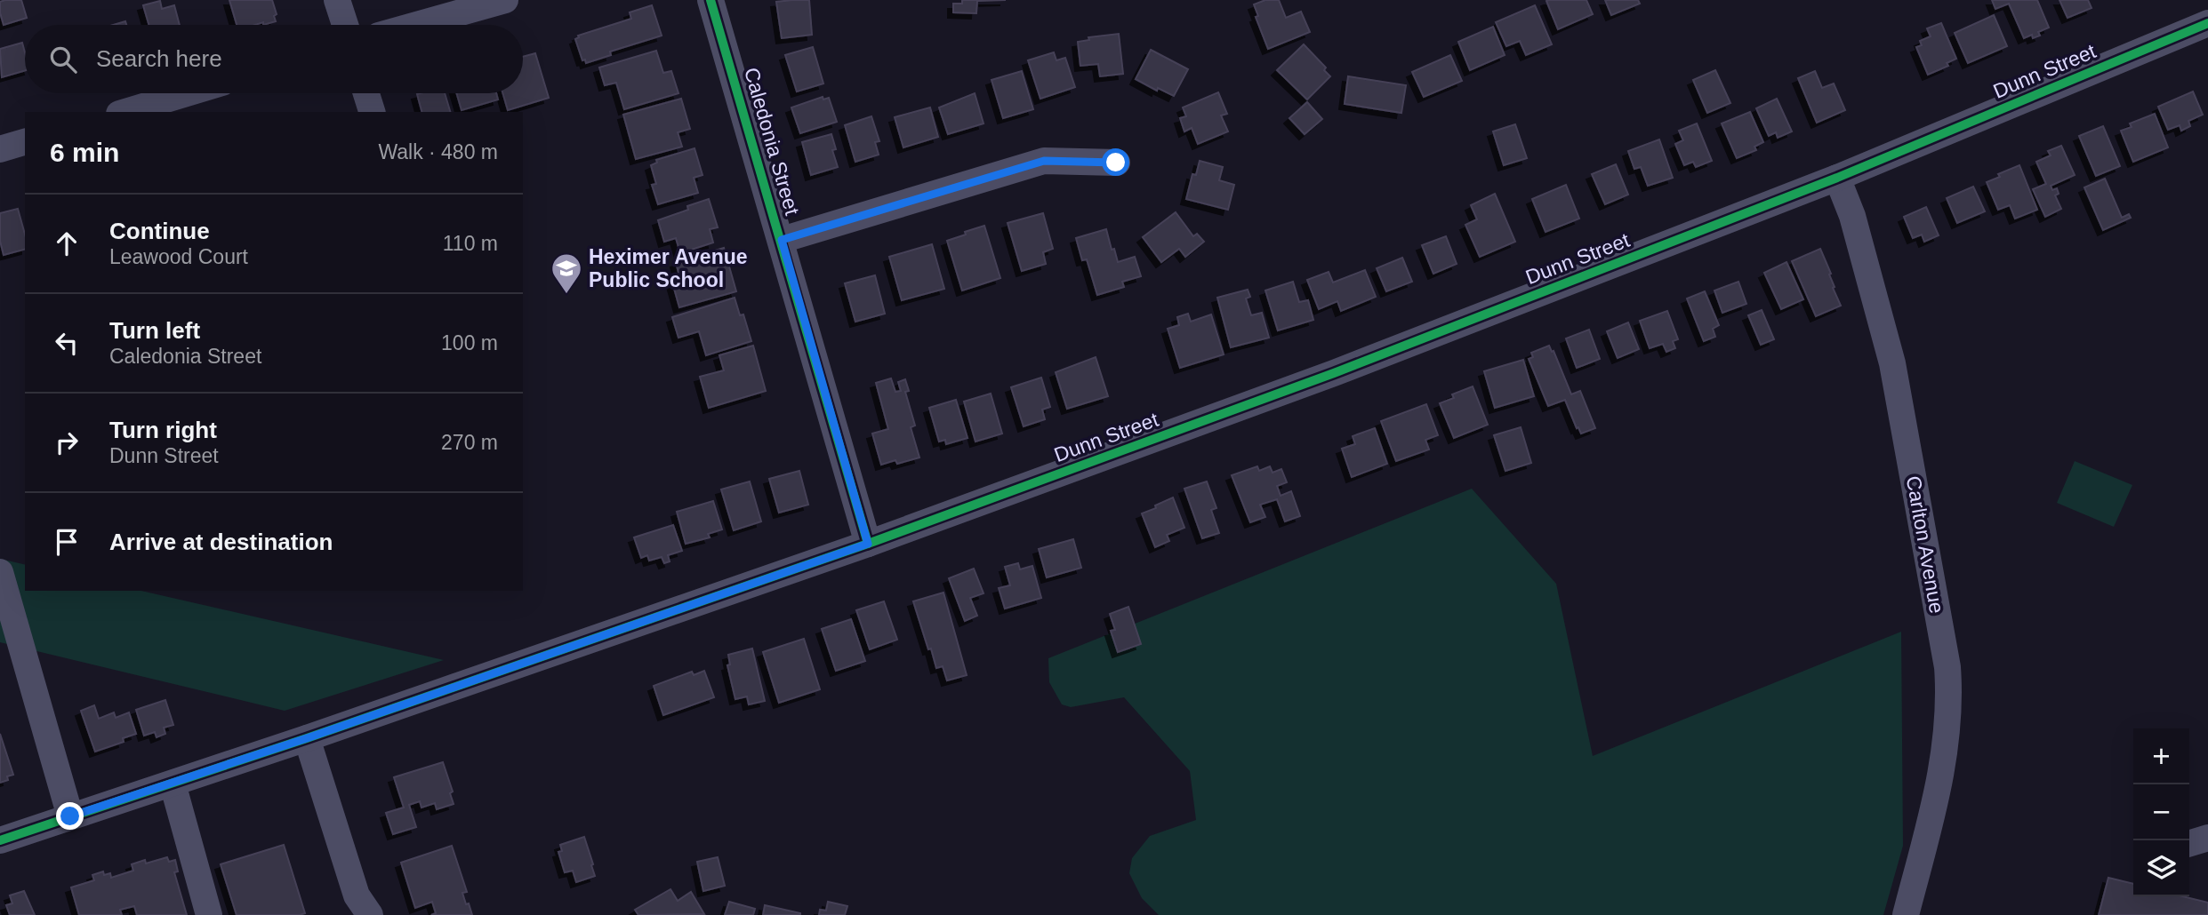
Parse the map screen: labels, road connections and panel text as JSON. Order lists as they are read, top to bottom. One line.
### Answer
{"streets":{"street":["Dunn Street","Caledonia Street","Carlton Avenue"]},"crossings":[["Dunn Street","Caledonia Street"],["Dunn Street","Carlton Avenue"]],"places":{"school or university":["Heximer Avenue Public School"]},"page":{"search":"Search here","heading":["6 min","Walk · 480 m"],"list":[["Continue","Leawood Court","110 m"],["Turn left","Caledonia Street","100 m"],["Turn right","Dunn Street","270 m"],"Arrive at destination"],"map_buttons":["+","−"]}}
